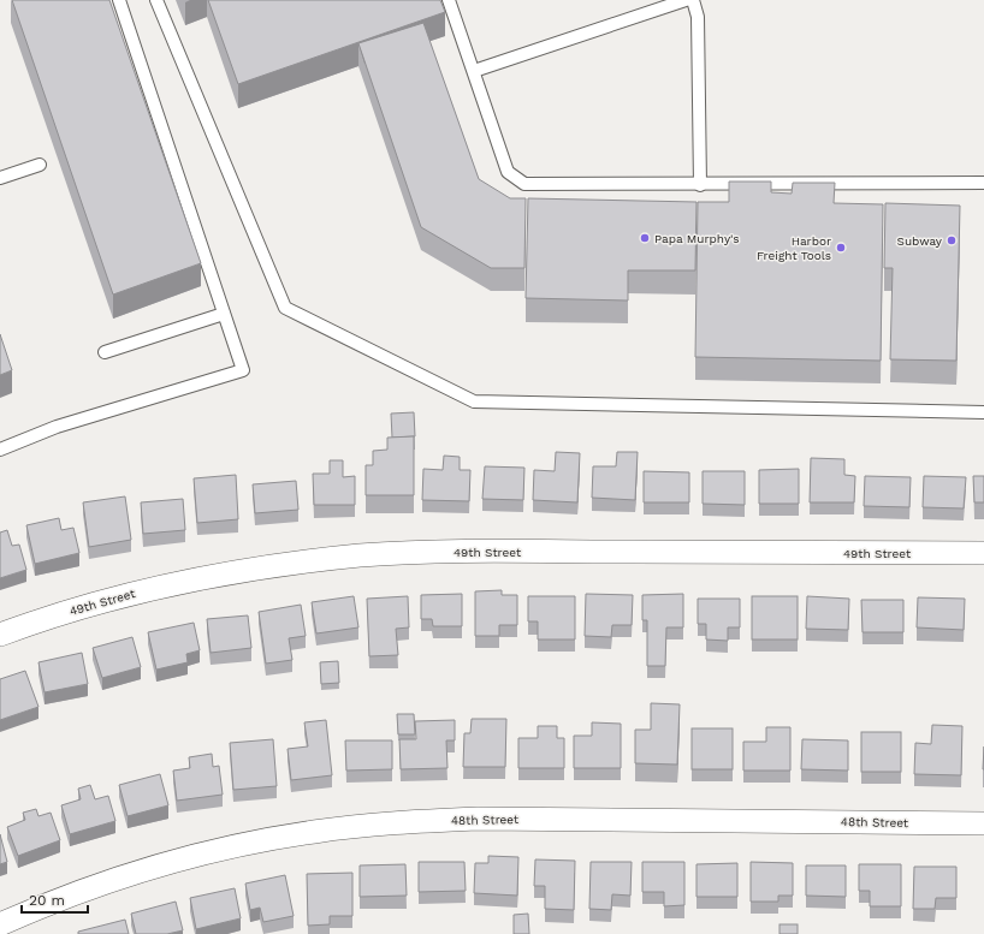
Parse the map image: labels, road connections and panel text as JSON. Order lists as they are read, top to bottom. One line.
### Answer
{"streets":{"street":["49th Street","48th Street"]},"places":["Papa Murphy's","Subway","Harbor Freight Tools"],"scale_bar":"20 m"}
